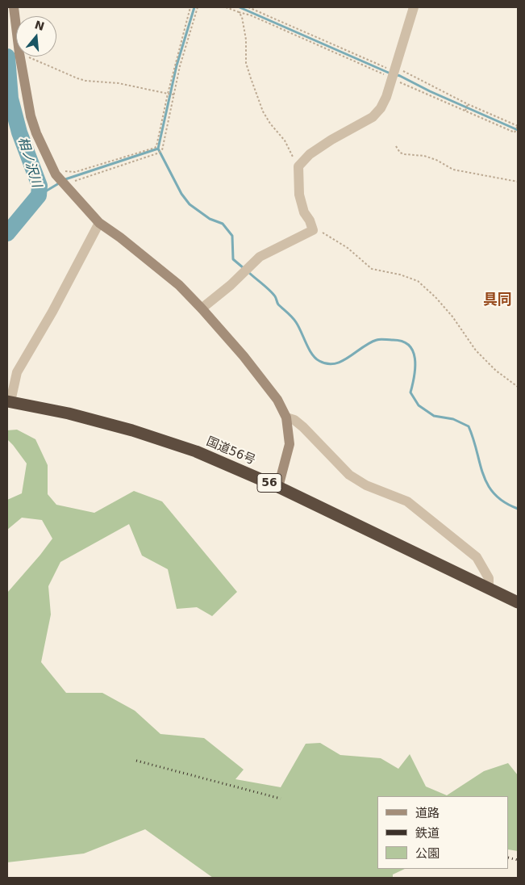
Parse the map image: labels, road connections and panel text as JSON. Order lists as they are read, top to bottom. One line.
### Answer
{"streets":{"highway":["国道56号","56"]},"districts":["具同"],"water":["相ノ沢川"],"legend":["道路","鉄道","公園"],"north":"top"}
